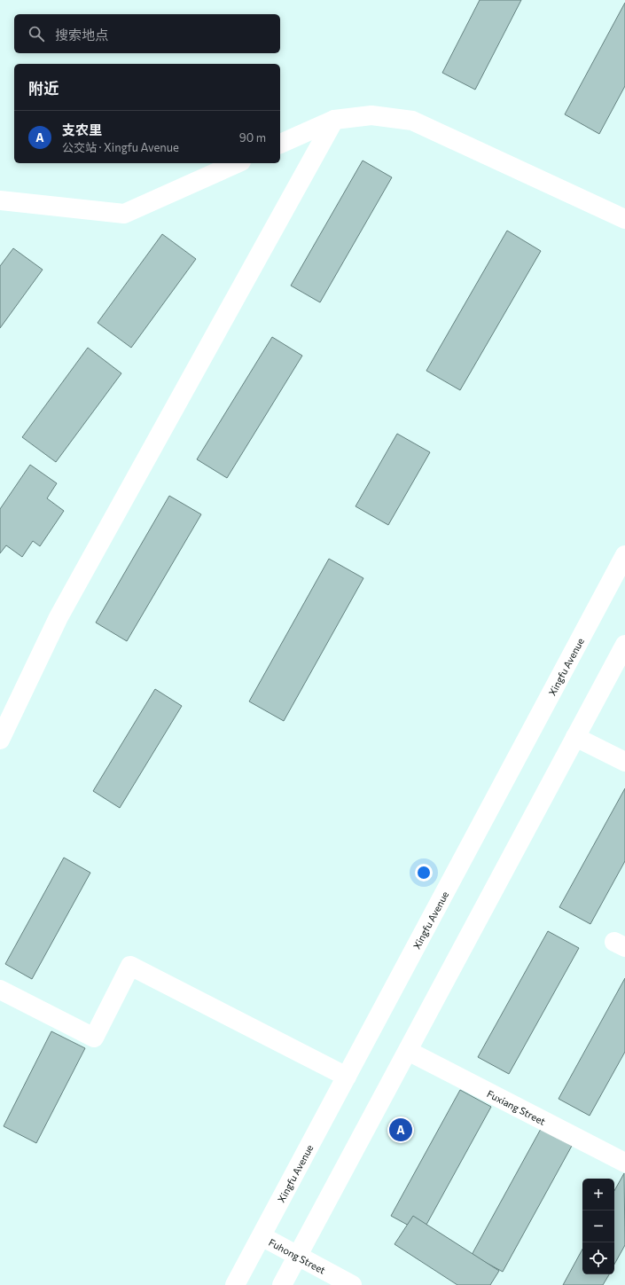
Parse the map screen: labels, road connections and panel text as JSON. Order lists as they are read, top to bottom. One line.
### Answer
{"streets":{"street":["Xingfu Avenue","Fuxiang Street","Fuhong Street"]},"crossings":[["Xingfu Avenue","Fuhong Street"]],"page":{"search":"搜索地点","heading":"附近","list":[{"mark":"A","name":"支农里","note":"公交站 · Xingfu Avenue","value":"90 m"}],"pins":"A","map_buttons":["+","−"]}}
